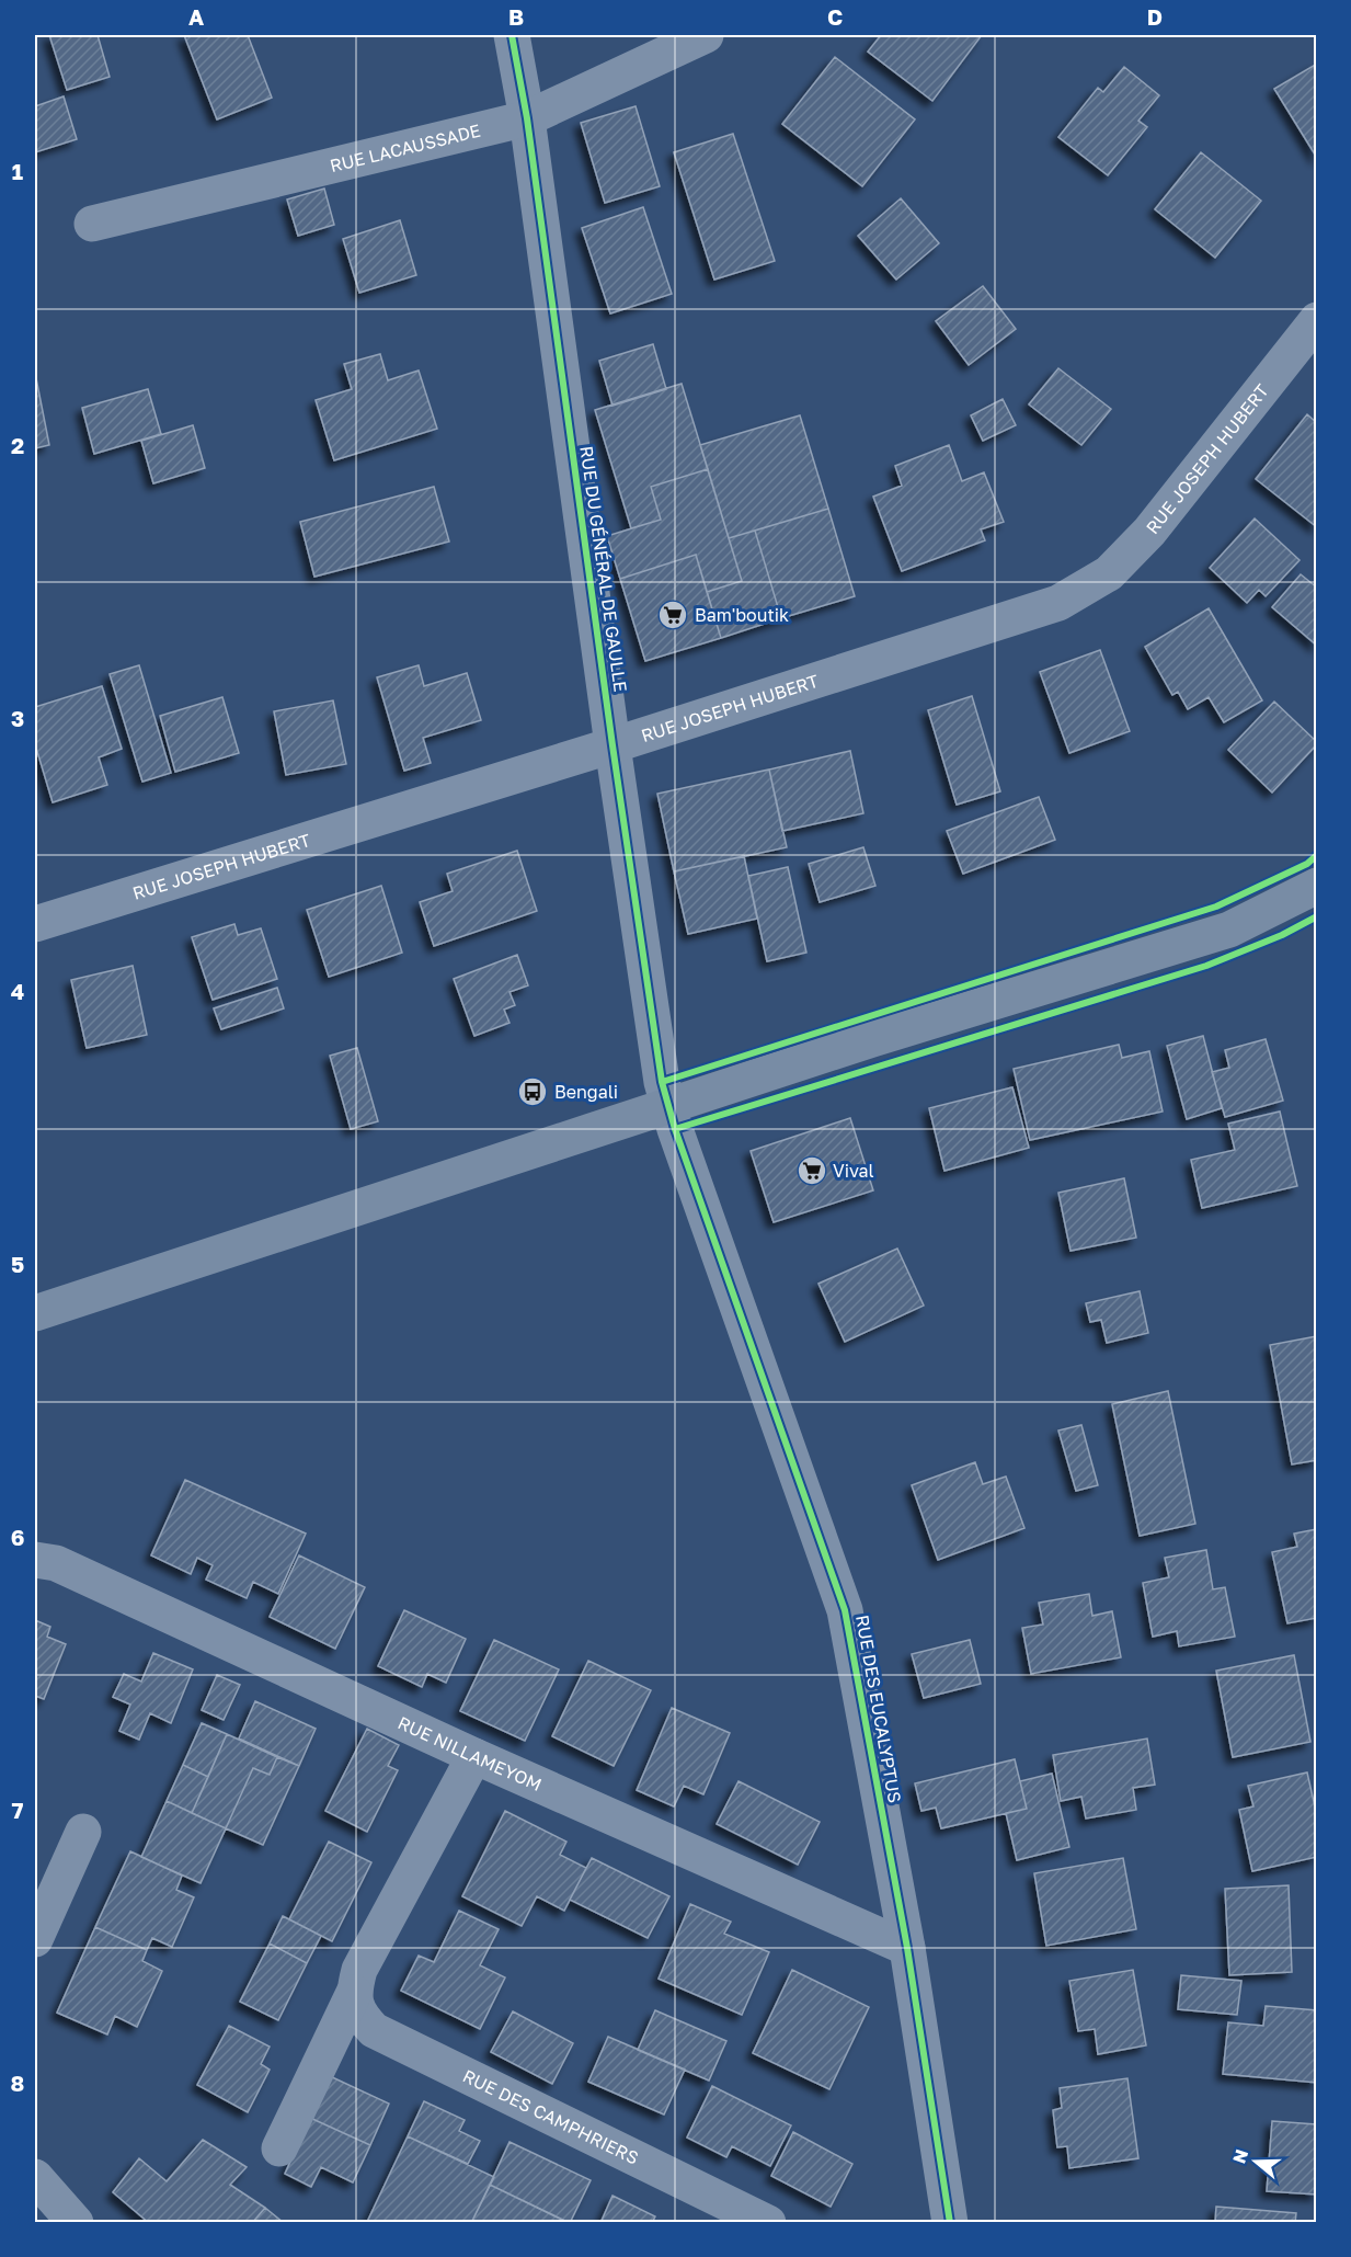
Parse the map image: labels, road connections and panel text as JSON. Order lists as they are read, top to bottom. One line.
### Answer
{"streets":{"street":["RUE LACAUSSADE","RUE JOSEPH HUBERT","RUE DU GÉNÉRAL DE GAULLE","RUE DES EUCALYPTUS","RUE NILLAMEYOM","RUE DES CAMPHRIERS"]},"crossings":[["RUE LACAUSSADE","RUE DU GÉNÉRAL DE GAULLE"],["RUE JOSEPH HUBERT","RUE DU GÉNÉRAL DE GAULLE"],["RUE DU GÉNÉRAL DE GAULLE","RUE DES EUCALYPTUS"],["RUE DES EUCALYPTUS","RUE NILLAMEYOM"]],"places":{"supermarket":["Bam'boutik","Vival"],"bus stop":["Bengali"]},"north":"left","grid":{"columns":["A","B","C","D"],"rows":["1","2","3","4","5","6","7","8"]}}
